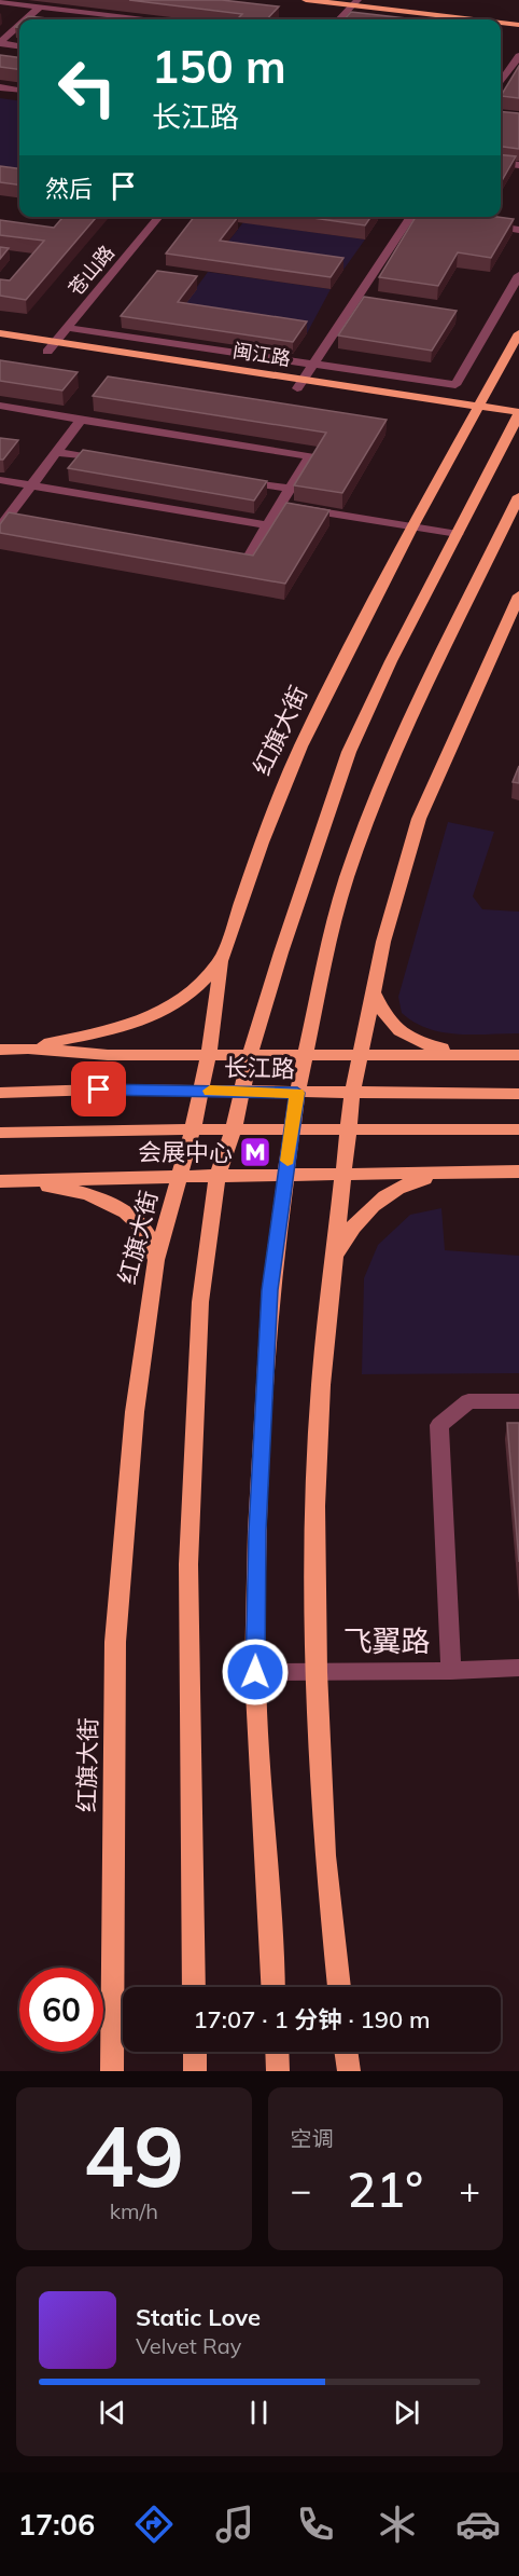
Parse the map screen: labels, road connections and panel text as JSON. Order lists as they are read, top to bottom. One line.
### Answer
{"streets":{"main road":["闽江路","红旗大街","长江路"],"street":["苍山路","飞翼路"]},"crossings":[["苍山路","闽江路"],["闽江路","红旗大街"],["红旗大街","长江路"]],"places":{"metro station":["会展中心"]},"page":{"turn":["150 m","长江路"],"then":"然后","limit":"60","trip":"17:07 · 1 分钟 · 190 m","tile":[["49","km/h"],"空调"],"heat":["−","21°","+"],"song":["Static Love","Velvet Ray"],"tabs":"17:06"}}
